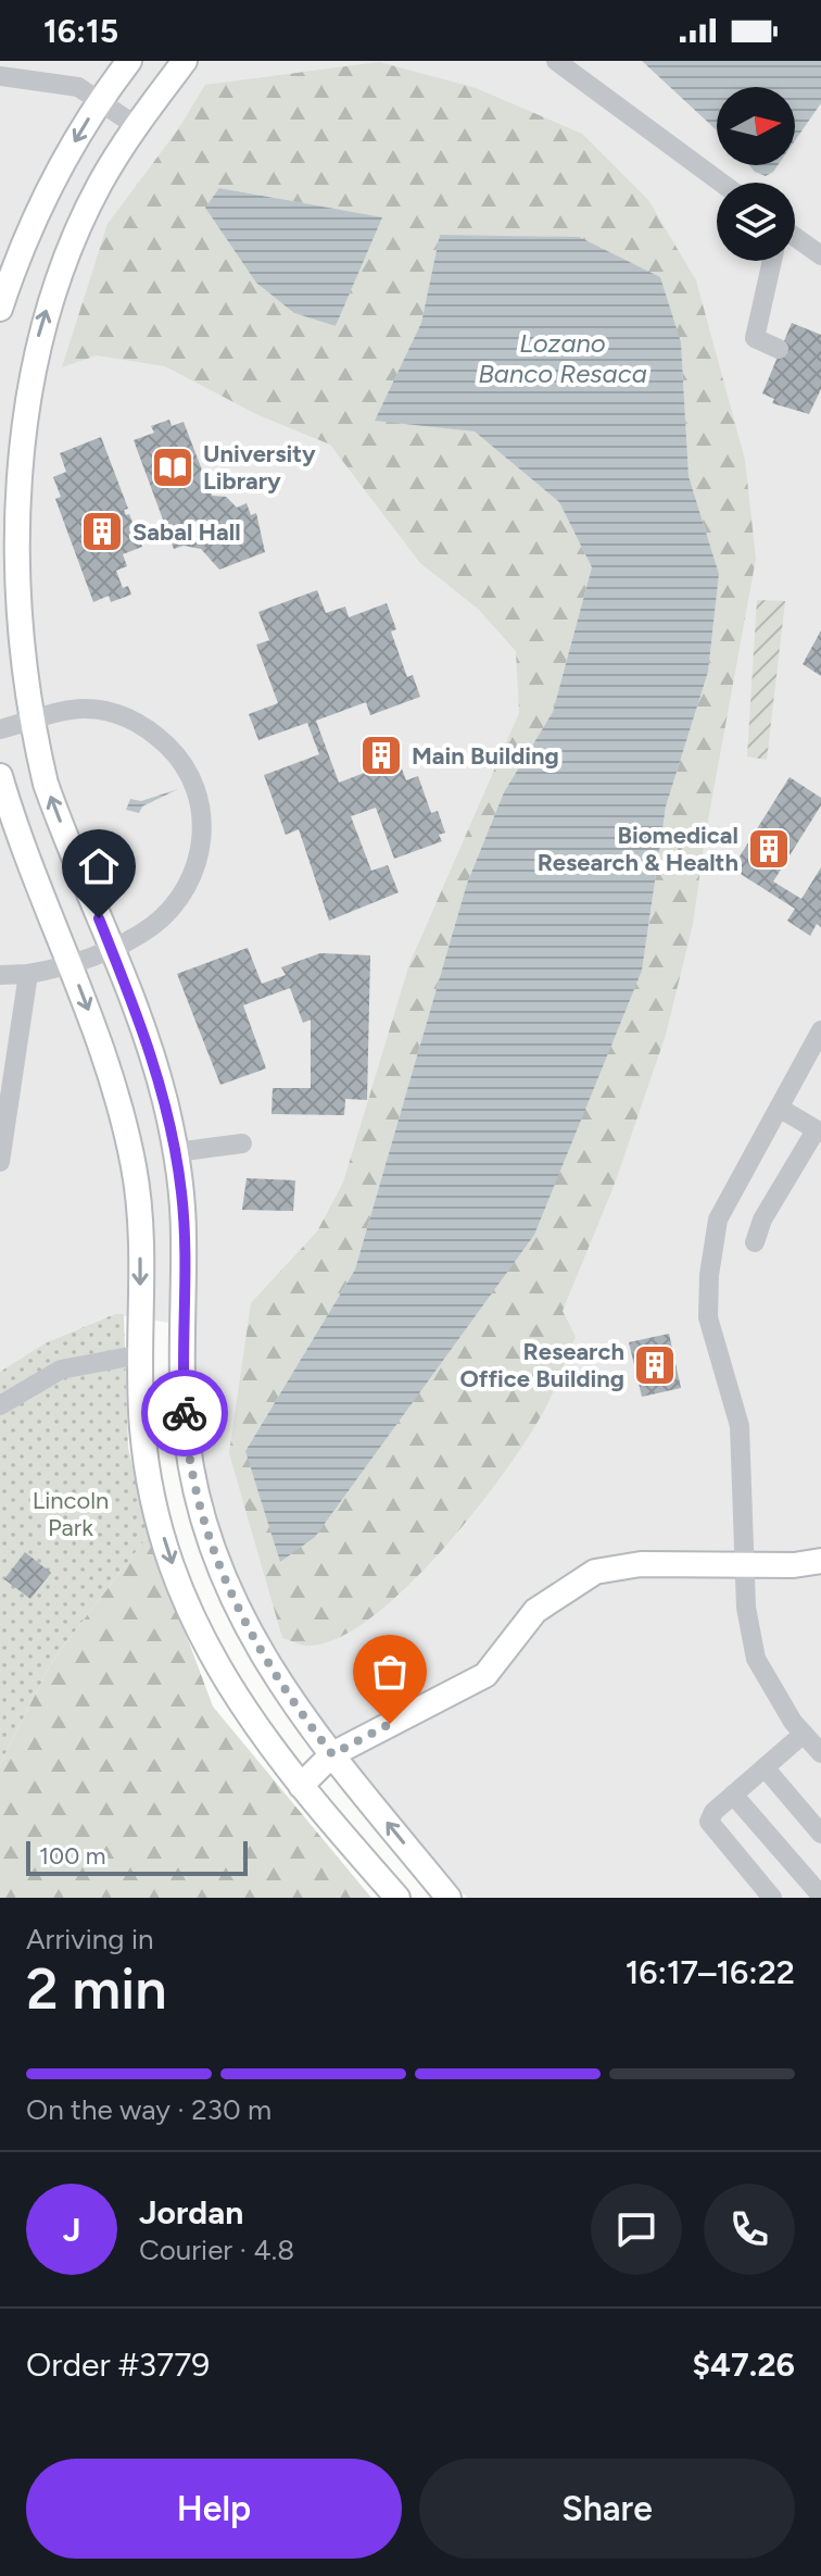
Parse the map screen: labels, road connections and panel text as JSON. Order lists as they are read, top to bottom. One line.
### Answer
{"water":["Lozano Banco Resaca"],"parks":["Lincoln Park"],"places":{"library":["University Library"],"building":["Sabal Hall","Main Building","Biomedical Research & Health","Research Office Building"]},"scale_bar":"100 m","north":"right","page":{"status":"16:15","scale":"100 m","heading":["2 min","Arriving in","16:17–16:22"],"panel":["Jordan","Courier · 4.8","Order #3779","$47.26"],"bar":"On the way · 230 m","round":"J","buttons":["Help","Share"]}}
